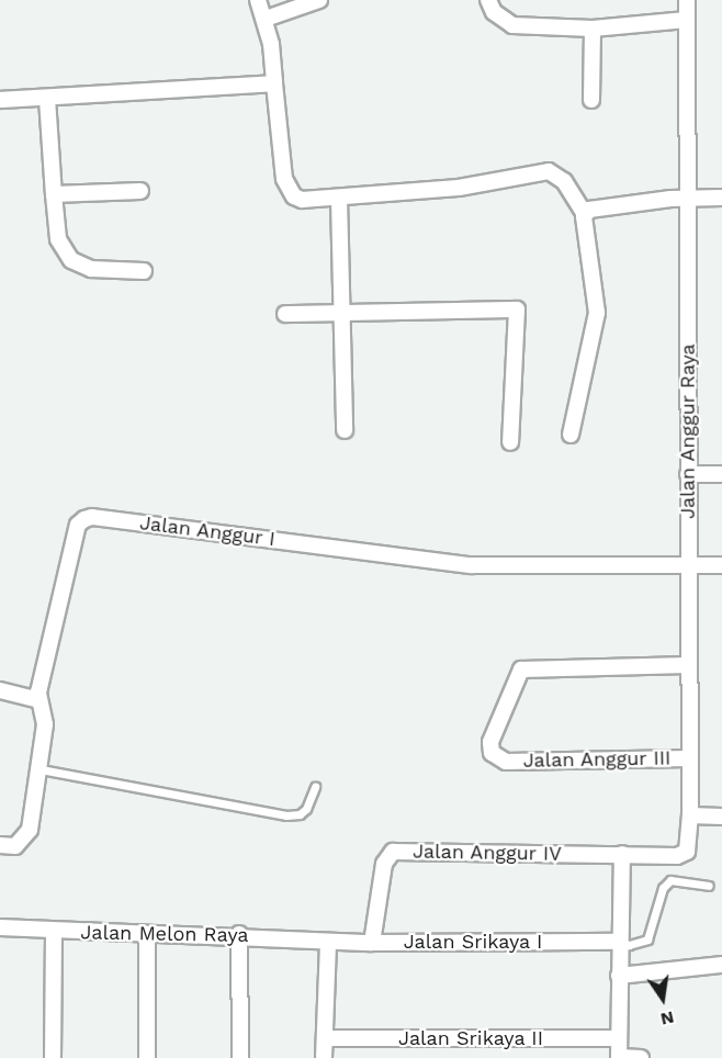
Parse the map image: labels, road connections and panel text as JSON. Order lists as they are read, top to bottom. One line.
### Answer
{"streets":{"street":["Jalan Anggur Raya","Jalan Anggur I","Jalan Anggur III","Jalan Anggur IV","Jalan Melon Raya","Jalan Srikaya I","Jalan Srikaya II"]},"crossings":[["Jalan Anggur Raya","Jalan Anggur I"],["Jalan Anggur Raya","Jalan Anggur III"],["Jalan Anggur Raya","Jalan Anggur IV"],["Jalan Anggur IV","Jalan Srikaya I"],["Jalan Melon Raya","Jalan Srikaya I"]],"north":"bottom"}
